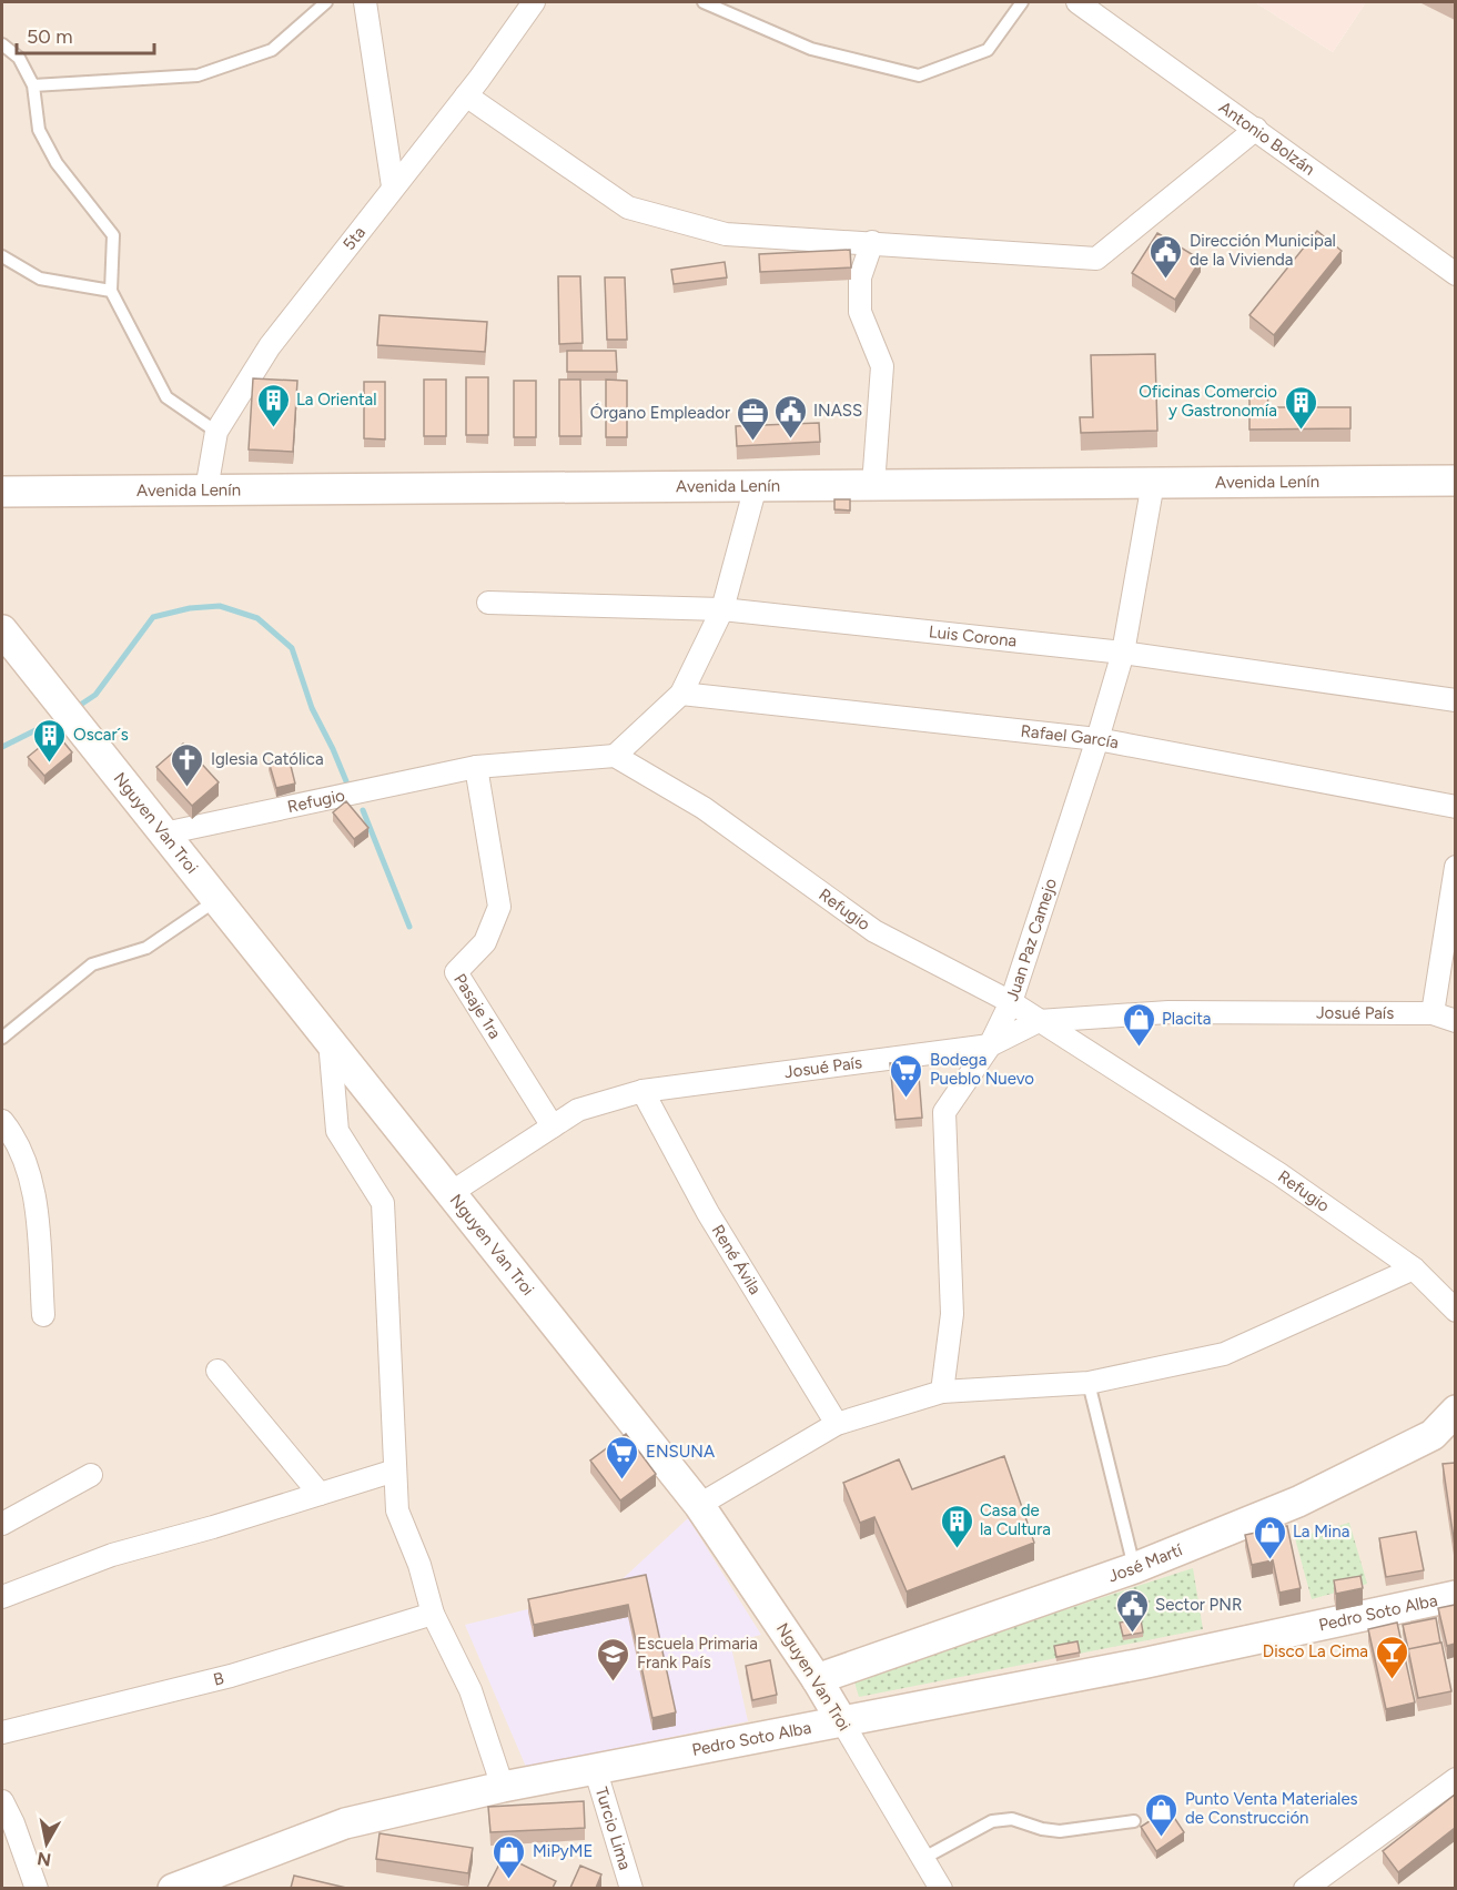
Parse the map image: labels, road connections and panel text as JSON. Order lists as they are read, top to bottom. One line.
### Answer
{"streets":{"street":["Antonio Bolzán","5ta","Avenida Lenín","Luis Corona","Rafael García","Refugio","Nguyen Van Troi","Juan Paz Camejo","Pasaje 1ra","Josué País","René Ávila","José Martí","Pedro Soto Alba","B","Turcio Lima"]},"crossings":[["5ta","Avenida Lenín"],["Avenida Lenín","Juan Paz Camejo"],["Luis Corona","Juan Paz Camejo"],["Rafael García","Juan Paz Camejo"],["Refugio","Nguyen Van Troi"],["Refugio","Juan Paz Camejo"],["Refugio","Pasaje 1ra"],["Refugio","Josué País"],["Nguyen Van Troi","Josué País"],["Nguyen Van Troi","José Martí"],["Nguyen Van Troi","Pedro Soto Alba"],["Juan Paz Camejo","Josué País"],["Pasaje 1ra","Josué País"],["Josué País","René Ávila"],["Pedro Soto Alba","Turcio Lima"]],"places":{"public building":["Dirección Municipal de la Vivienda","INASS","Sector PNR"],"building":["La Oriental","Oficinas Comercio y Gastronomía","Oscar´s","Casa de la Cultura"],"office":["Órgano Empleador"],"church":["Iglesia Católica"],"shop":["Placita","La Mina","Punto Venta Materiales de Construcción","MiPyME"],"supermarket":["Bodega Pueblo Nuevo","ENSUNA"],"bar":["Disco La Cima"],"school or university":["Escuela Primaria Frank País"]},"scale_bar":"50 m","north":"bottom"}
